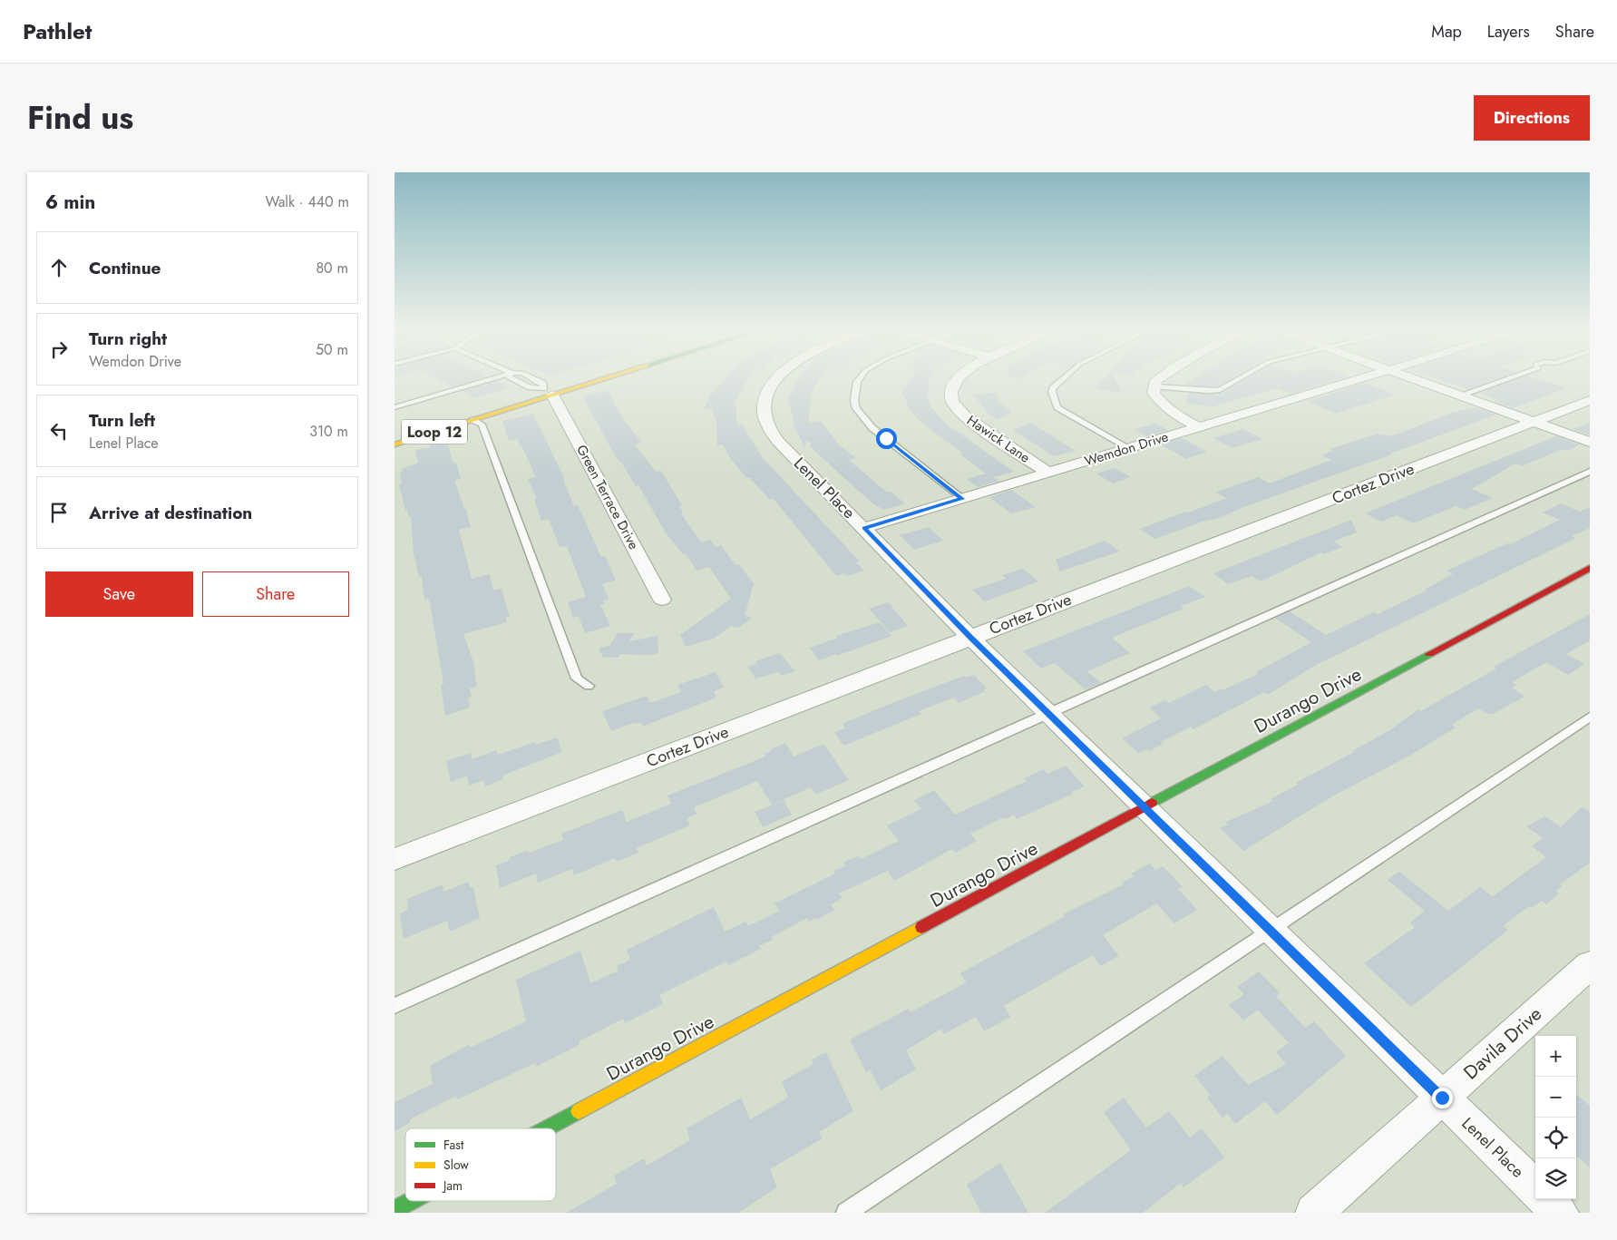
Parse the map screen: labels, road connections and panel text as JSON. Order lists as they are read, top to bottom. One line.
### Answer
{"streets":{"street":["Loop 12","Hawick Lane","Wemdon Drive","Cortez Drive","Lenel Place","Green Terrace Drive","Durango Drive","Davila Drive"]},"crossings":[["Loop 12","Green Terrace Drive"],["Hawick Lane","Wemdon Drive"],["Wemdon Drive","Lenel Place"],["Cortez Drive","Lenel Place"],["Lenel Place","Durango Drive"],["Lenel Place","Davila Drive"]],"legend":["Fast","Slow","Jam"],"page":{"header":"Pathlet","nav":["Map","Layers","Share"],"title":"Find us","buttons":["Directions",["Save","Share"]],"heading":["6 min","Walk · 440 m"],"list":[["Continue","80 m"],["Turn right","Wemdon Drive","50 m"],["Turn left","Lenel Place","310 m"],"Arrive at destination"],"map_buttons":["+","−"]}}
